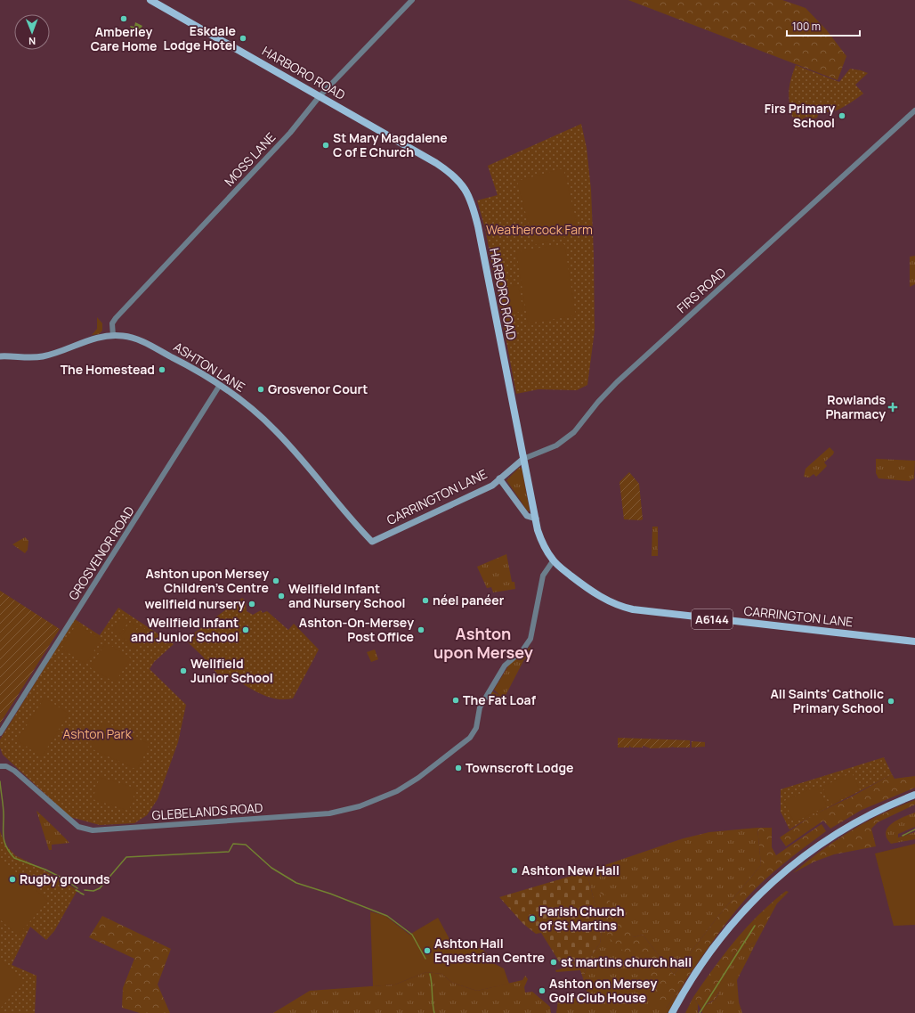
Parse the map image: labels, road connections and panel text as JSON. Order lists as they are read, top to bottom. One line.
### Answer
{"streets":{"main road":["HARBORO ROAD","FIRS ROAD","ASHTON LANE","CARRINGTON LANE","A6144"],"street":["MOSS LANE","GROSVENOR ROAD","GLEBELANDS ROAD"]},"crossings":[["HARBORO ROAD","MOSS LANE"],["HARBORO ROAD","FIRS ROAD"],["HARBORO ROAD","CARRINGTON LANE"],["MOSS LANE","ASHTON LANE"],["FIRS ROAD","CARRINGTON LANE"],["ASHTON LANE","CARRINGTON LANE"],["ASHTON LANE","GROSVENOR ROAD"],["CARRINGTON LANE","GLEBELANDS ROAD"]],"districts":["Ashton upon Mersey"],"parks":["Weathercock Farm","Ashton Park"],"places":{"other":["Amberley Care Home","Eskdale Lodge Hotel","Firs Primary School","St Mary Magdalene C of E Church","The Homestead","Grosvenor Court","Ashton upon Mersey Children's Centre","Wellfield Infant and Nursery School","néel panéer","wellfield nursery","Wellfield Infant and Junior School","Ashton-On-Mersey Post Office","Wellfield Junior School","The Fat Loaf","All Saints' Catholic Primary School","Townscroft Lodge","Ashton New Hall","Rugby grounds","Parish Church of St Martins","Ashton Hall Equestrian Centre","st martins church hall","Ashton on Mersey Golf Club House"],"health":["Rowlands Pharmacy"]},"scale_bar":"100 m","north":"bottom"}
